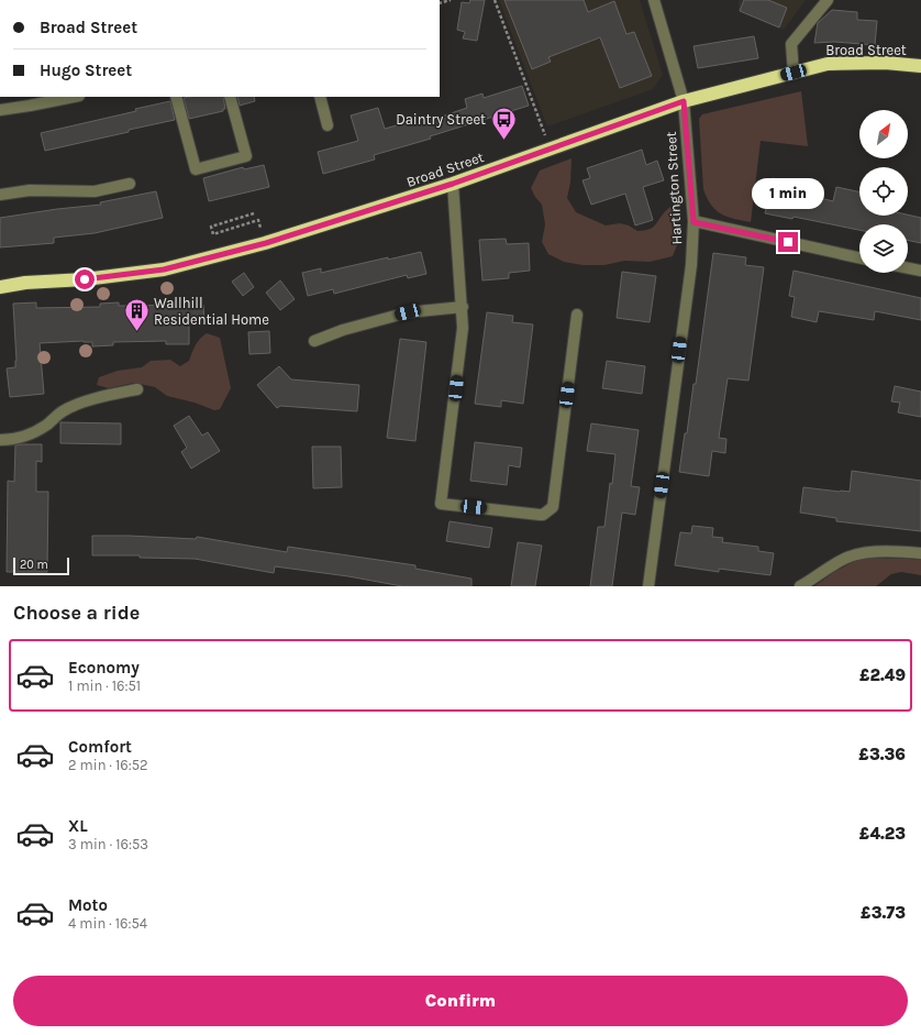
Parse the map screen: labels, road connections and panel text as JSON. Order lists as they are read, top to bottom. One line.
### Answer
{"streets":{"highway":["Broad Street"],"street":["Hartington Street"]},"crossings":[["Broad Street","Hartington Street"]],"places":{"bus stop":["Daintry Street"],"building":["Wallhill Residential Home"]},"scale_bar":"20 m","north":"top right","page":{"banner":["Broad Street","Hugo Street"],"bubble":"1 min","scale":"20 m","heading":"Choose a ride","list":[{"name":"Economy","note":"1 min · 16:51","value":"£2.49"},{"name":"Comfort","note":"2 min · 16:52","value":"£3.36"},{"name":"XL","note":"3 min · 16:53","value":"£4.23"},{"name":"Moto","note":"4 min · 16:54","value":"£3.73"}],"buttons":"Confirm"}}
